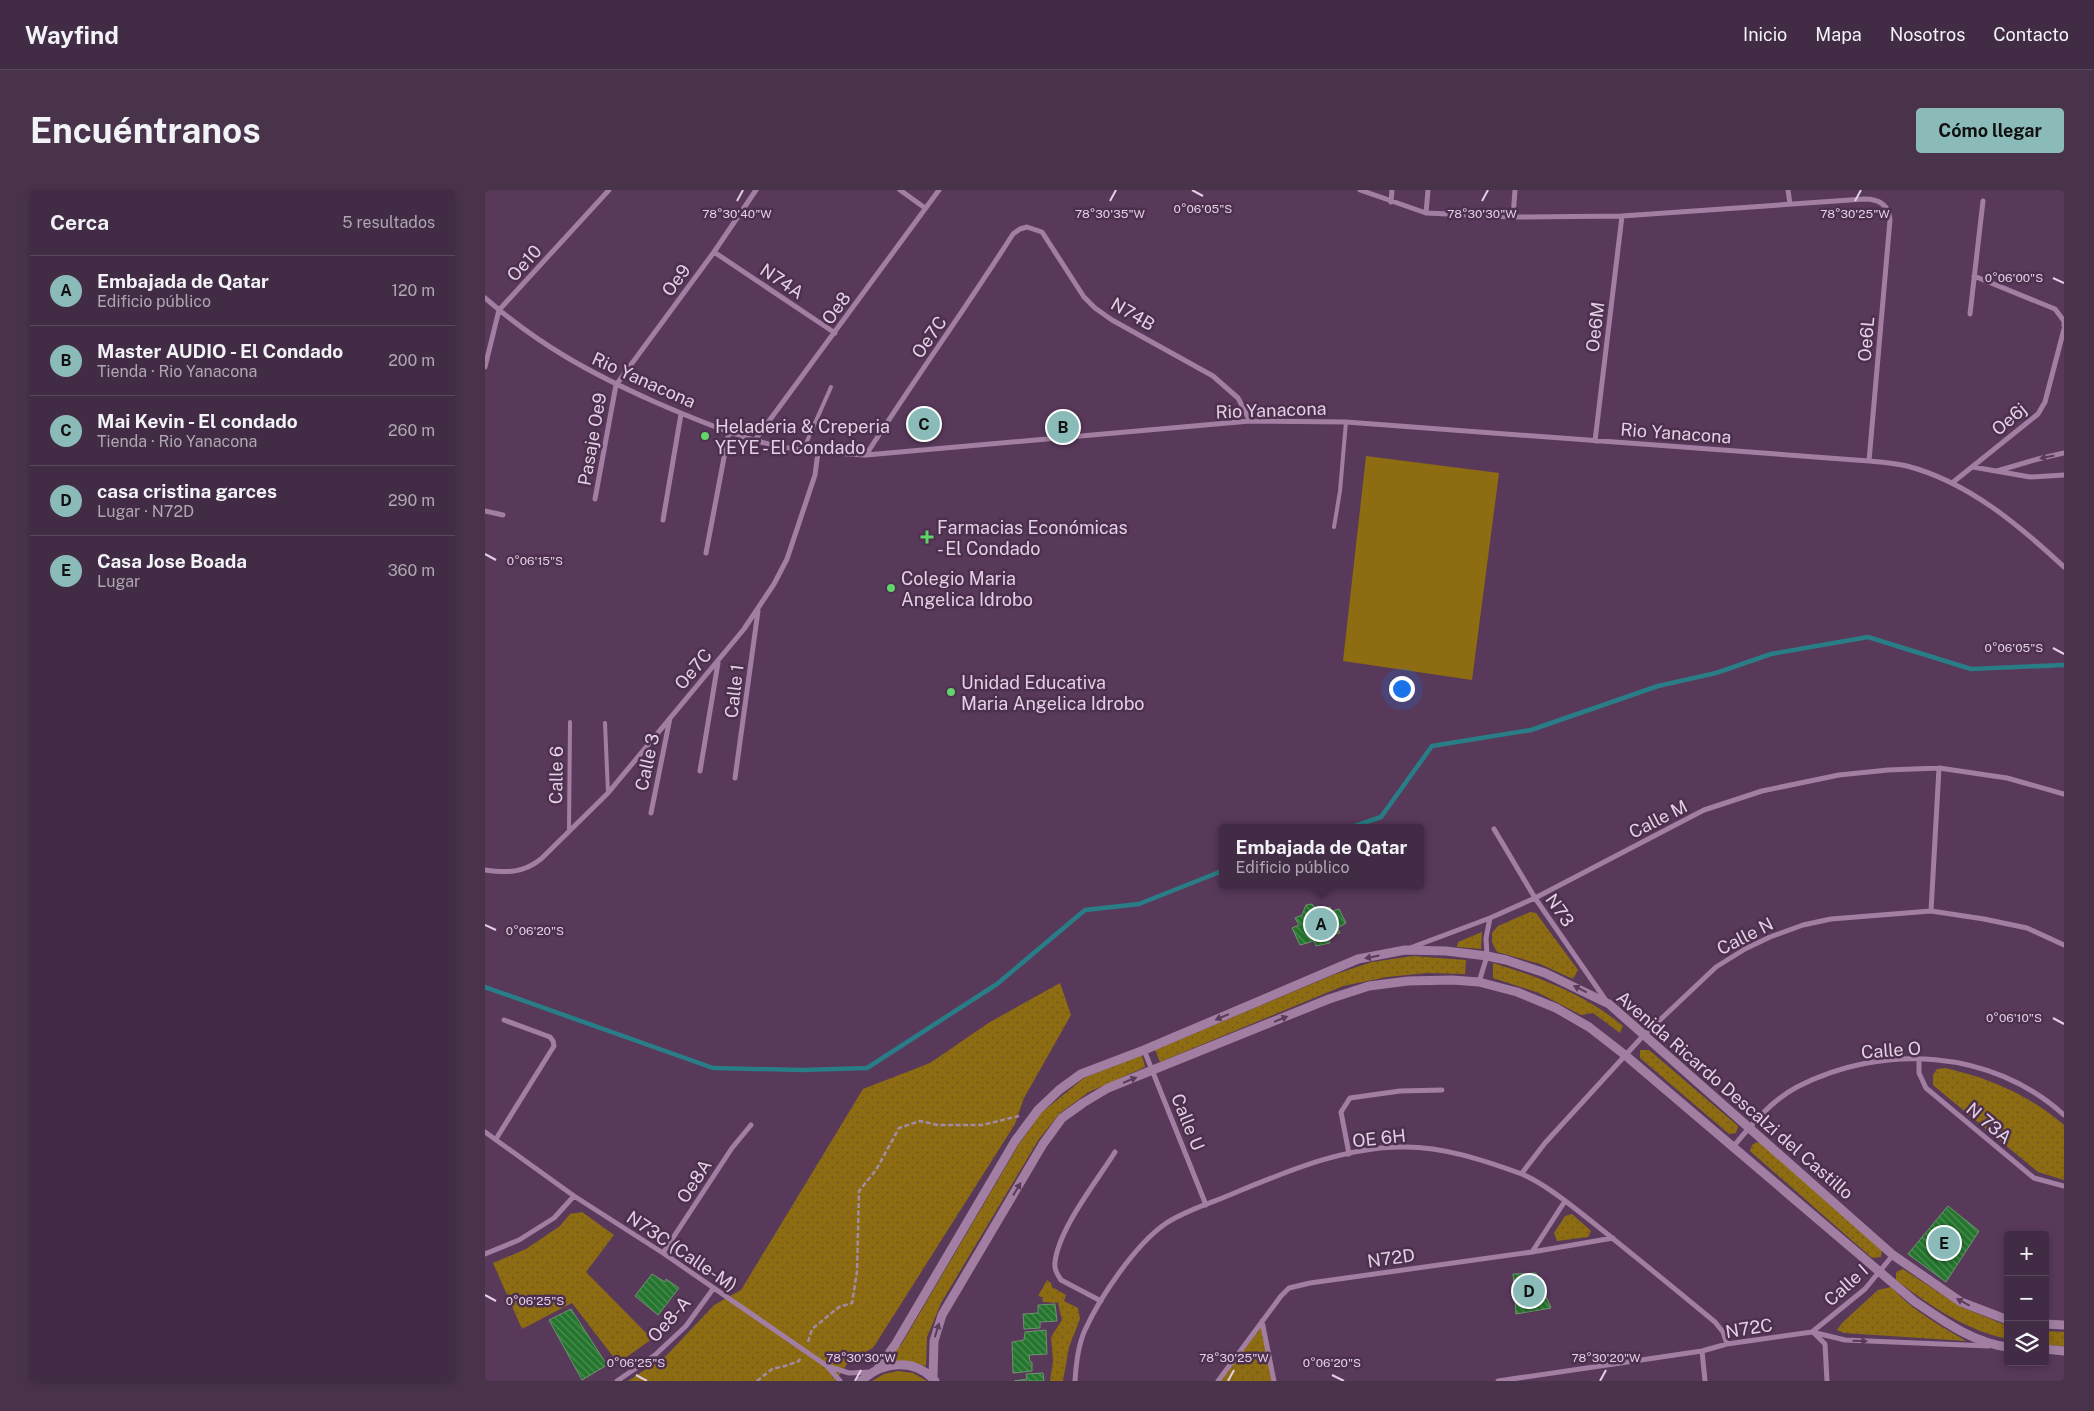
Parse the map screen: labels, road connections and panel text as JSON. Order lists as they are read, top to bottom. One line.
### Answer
{"streets":{"street":["Oe10","Oe9","N74A","Oe8","N74B","Oe6M","Oe7C","Oe6L","Rio Yanacona","Oe6j","Pasaje Oe9","Calle 1","Calle 3","Calle M","N73","Calle N","Calle O","Avenida Ricardo Descalzi del Castillo","Calle U","N 73A","OE 6H","Oe8A","N73C (Calle-M)","N72D","Calle I","Oe8-A","N72C"],"lane":["Calle 6"]},"crossings":[["Oe10","Rio Yanacona"],["Oe9","N74A"],["Oe9","Rio Yanacona"],["Oe9","Pasaje Oe9"],["N74A","Oe8"],["Oe8","Rio Yanacona"],["N74B","Oe7C"],["N74B","Rio Yanacona"],["Oe6M","Rio Yanacona"],["Oe7C","Rio Yanacona"],["Oe7C","Calle 1"],["Oe7C","Calle 3"],["Oe7C","Calle 6"],["Oe6L","Rio Yanacona"],["Rio Yanacona","Oe6j"],["Rio Yanacona","Pasaje Oe9"],["Calle M","N73"],["Calle M","Avenida Ricardo Descalzi del Castillo"],["N73","Avenida Ricardo Descalzi del Castillo"],["Calle N","Avenida Ricardo Descalzi del Castillo"],["Calle N","OE 6H"],["Calle O","Avenida Ricardo Descalzi del Castillo"],["Calle O","N 73A"],["Avenida Ricardo Descalzi del Castillo","Calle U"],["Avenida Ricardo Descalzi del Castillo","N73C (Calle-M)"],["Avenida Ricardo Descalzi del Castillo","Calle I"],["Calle U","OE 6H"],["OE 6H","N72D"],["OE 6H","N72C"],["Oe8A","N73C (Calle-M)"],["N73C (Calle-M)","Oe8-A"],["Calle I","N72C"]],"one_way":["N72C"],"places":{"other":["Heladeria & Creperia YEYE - El Condado","Colegio Maria Angelica Idrobo","Unidad Educativa Maria Angelica Idrobo"],"health":["Farmacias Económicas - El Condado"]},"page":{"header":"Wayfind","nav":["Inicio","Mapa","Nosotros","Contacto"],"buttons":"Cómo llegar","title":"Encuéntranos","heading":["Cerca","5 resultados"],"list":[{"mark":"A","name":"Embajada de Qatar","note":"Edificio público","value":"120 m"},{"mark":"B","name":"Master AUDIO - El Condado","note":"Tienda · Rio Yanacona","value":"200 m"},{"mark":"C","name":"Mai Kevin - El condado","note":"Tienda · Rio Yanacona","value":"260 m"},{"mark":"D","name":"casa cristina garces","note":"Lugar · N72D","value":"290 m"},{"mark":"E","name":"Casa Jose Boada","note":"Lugar","value":"360 m"}],"pins":["C","B","A","E","D"],"popup":["Embajada de Qatar","Edificio público"],"map_buttons":["+","−"]},"coordinates":["0°06'05\"S","78°30'40\"W","78°30'35\"W","78°30'30\"W","78°30'25\"W","0°06'00\"S","0°06'15\"S","0°06'20\"S","0°06'10\"S","0°06'25\"S","78°30'20\"W"]}
